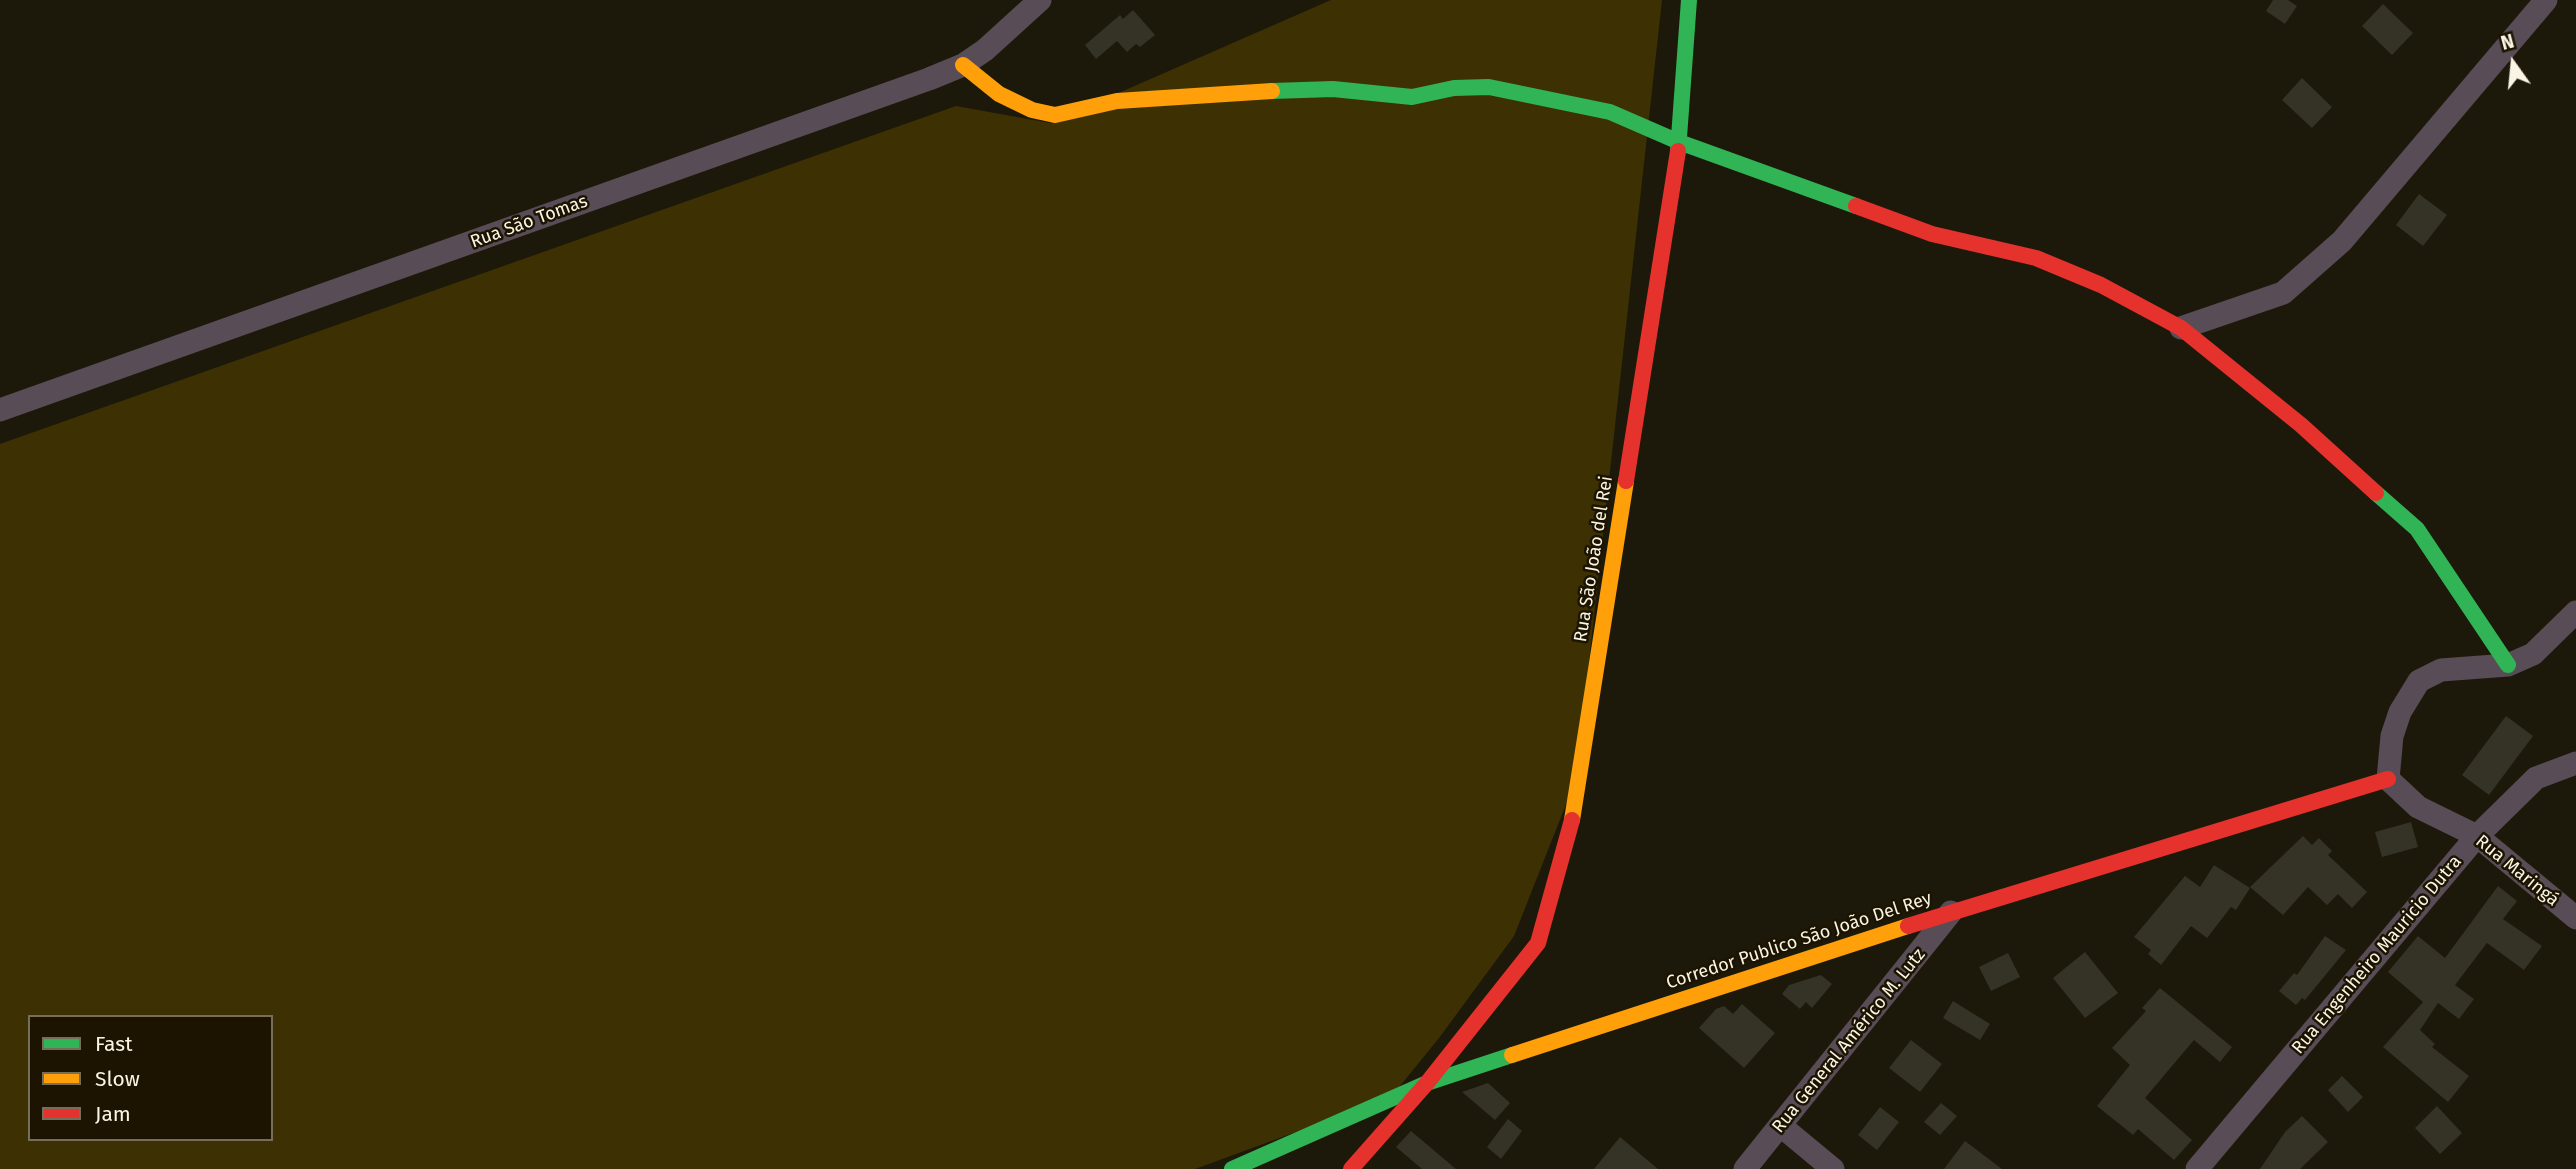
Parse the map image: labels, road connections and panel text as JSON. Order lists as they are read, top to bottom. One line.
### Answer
{"streets":{"street":["Rua São Tomas","Rua São João del Rei","Rua Maringá","Corredor Publico São João Del Rey","Rua Engenheiro Mauricio Dutra","Rua General Américo M. Lutz"]},"crossings":[["Rua São João del Rei","Corredor Publico São João Del Rey"],["Rua Maringá","Corredor Publico São João Del Rey"],["Rua Maringá","Rua Engenheiro Mauricio Dutra"],["Corredor Publico São João Del Rey","Rua General Américo M. Lutz"]],"legend":["Fast","Slow","Jam"],"north":"top"}
